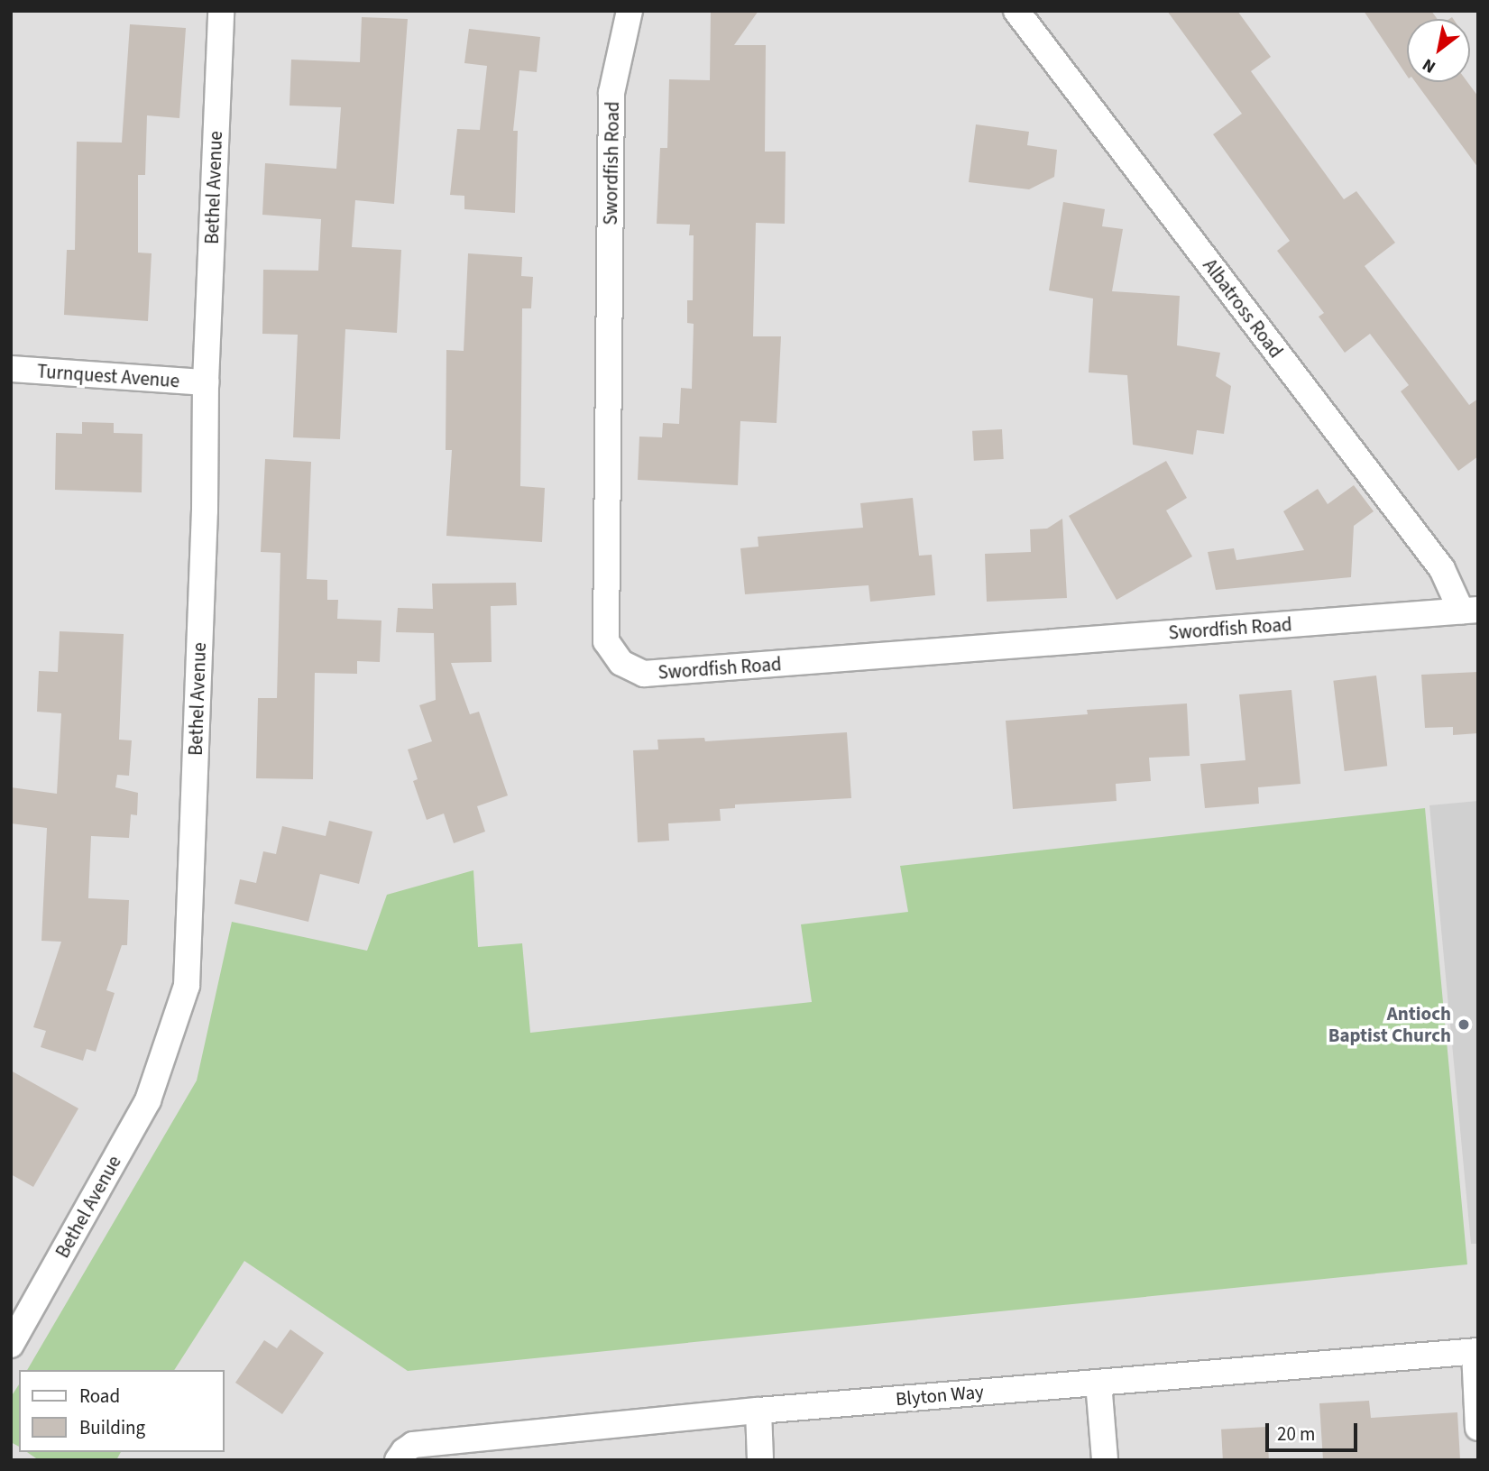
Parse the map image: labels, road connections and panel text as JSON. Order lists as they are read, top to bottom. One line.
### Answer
{"streets":{"street":["Swordfish Road","Bethel Avenue","Albatross Road","Turnquest Avenue","Blyton Way"]},"crossings":[["Swordfish Road","Albatross Road"],["Bethel Avenue","Turnquest Avenue"]],"places":["Antioch Baptist Church"],"legend":["Road","Building"],"scale_bar":"20 m","north":"bottom left"}
